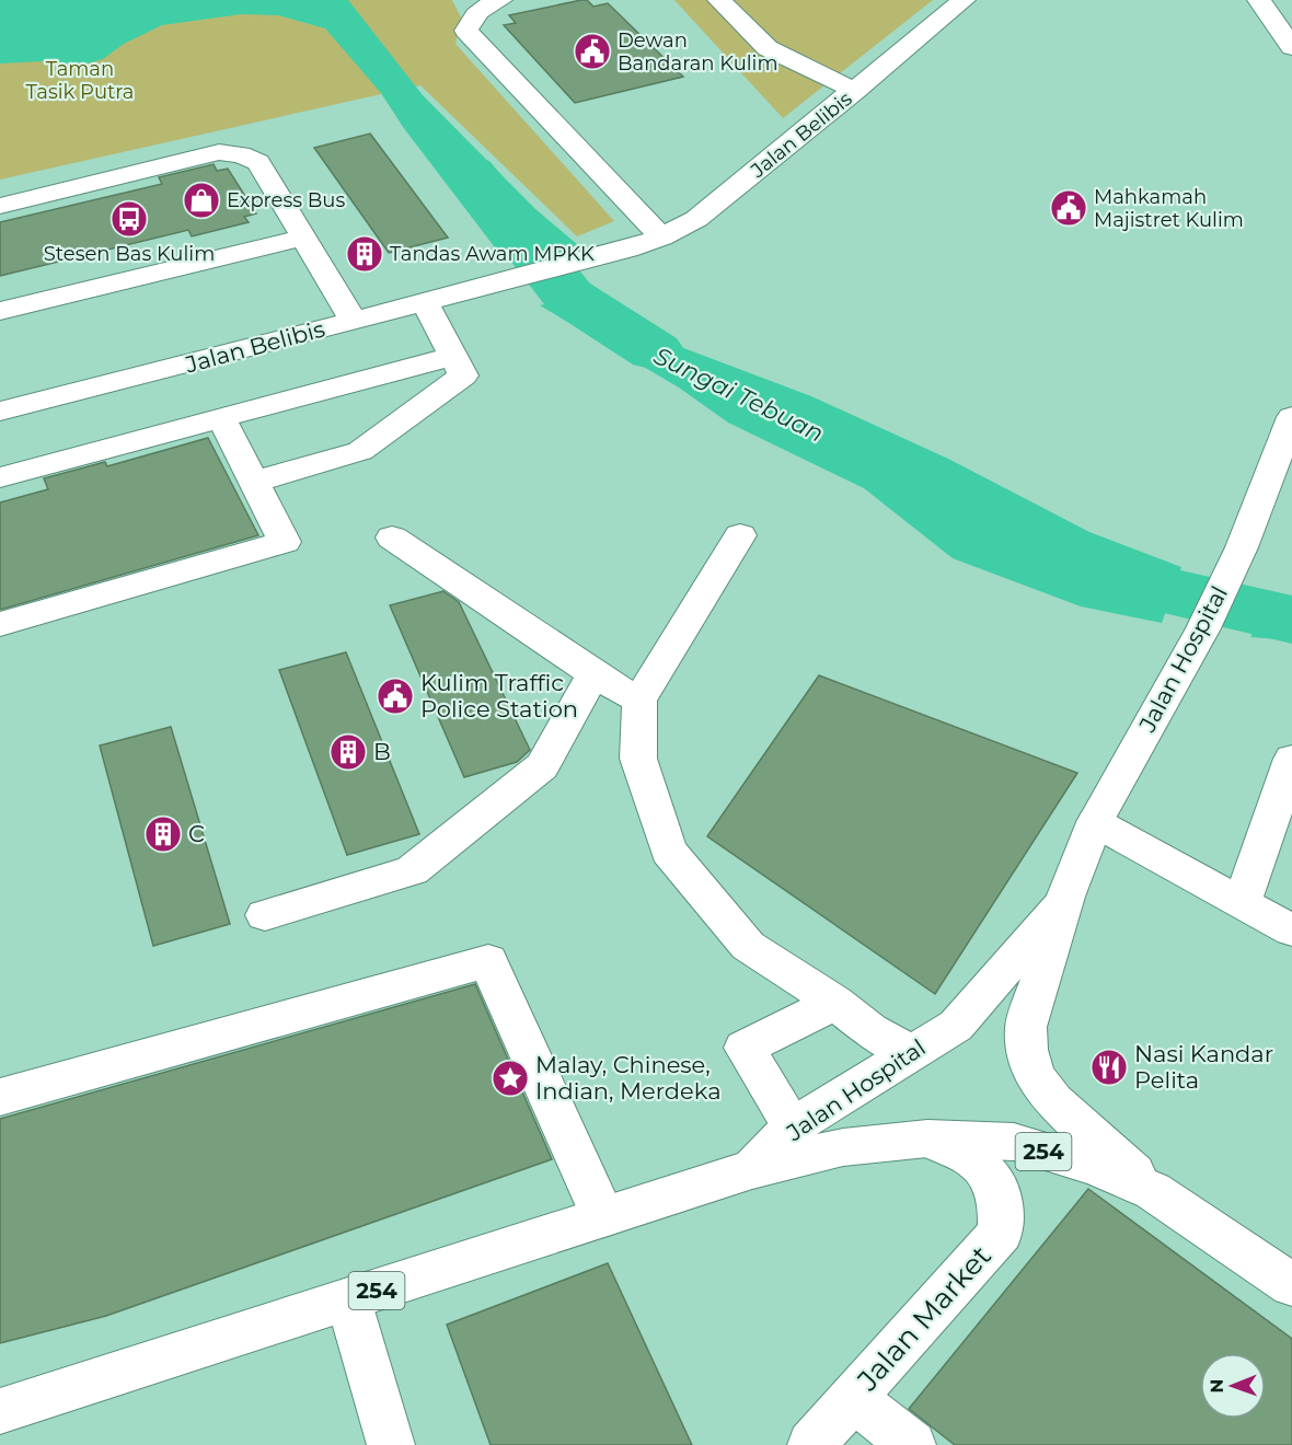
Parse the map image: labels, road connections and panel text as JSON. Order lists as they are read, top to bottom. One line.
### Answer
{"streets":{"main road":["Jalan Belibis","Jalan Hospital","254","Jalan Market"]},"crossings":[["Jalan Hospital","254"],["254","Jalan Market"]],"water":["Sungai Tebuan"],"parks":["Taman Tasik Putra"],"places":{"public building":["Dewan Bandaran Kulim","Mahkamah Majistret Kulim","Kulim Traffic Police Station"],"shop":["Express Bus"],"bus stop":["Stesen Bas Kulim"],"building":["Tandas Awam MPKK","B","C"],"restaurant":["Nasi Kandar Pelita"],"place":["Malay, Chinese, Indian, Merdeka"]},"north":"left"}
